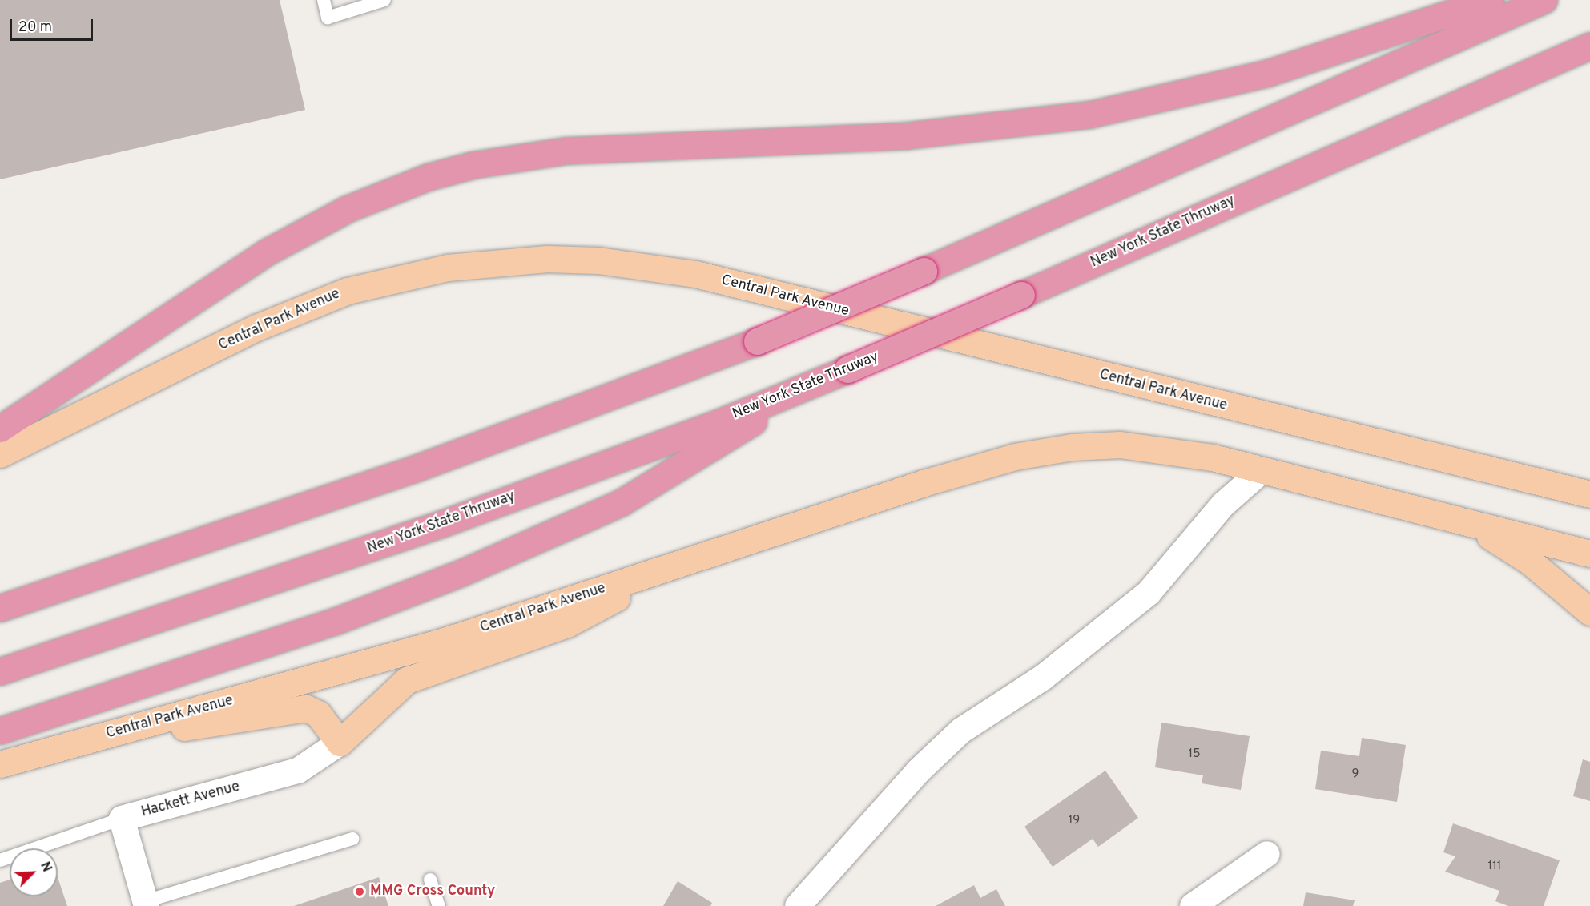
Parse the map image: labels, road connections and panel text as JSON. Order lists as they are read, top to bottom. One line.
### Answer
{"streets":{"highway":["New York State Thruway"],"main road":["Central Park Avenue"],"street":["Hackett Avenue"]},"places":["MMG Cross County"],"house_numbers":["15","9","19","111"],"scale_bar":"20 m","north":"top right"}
